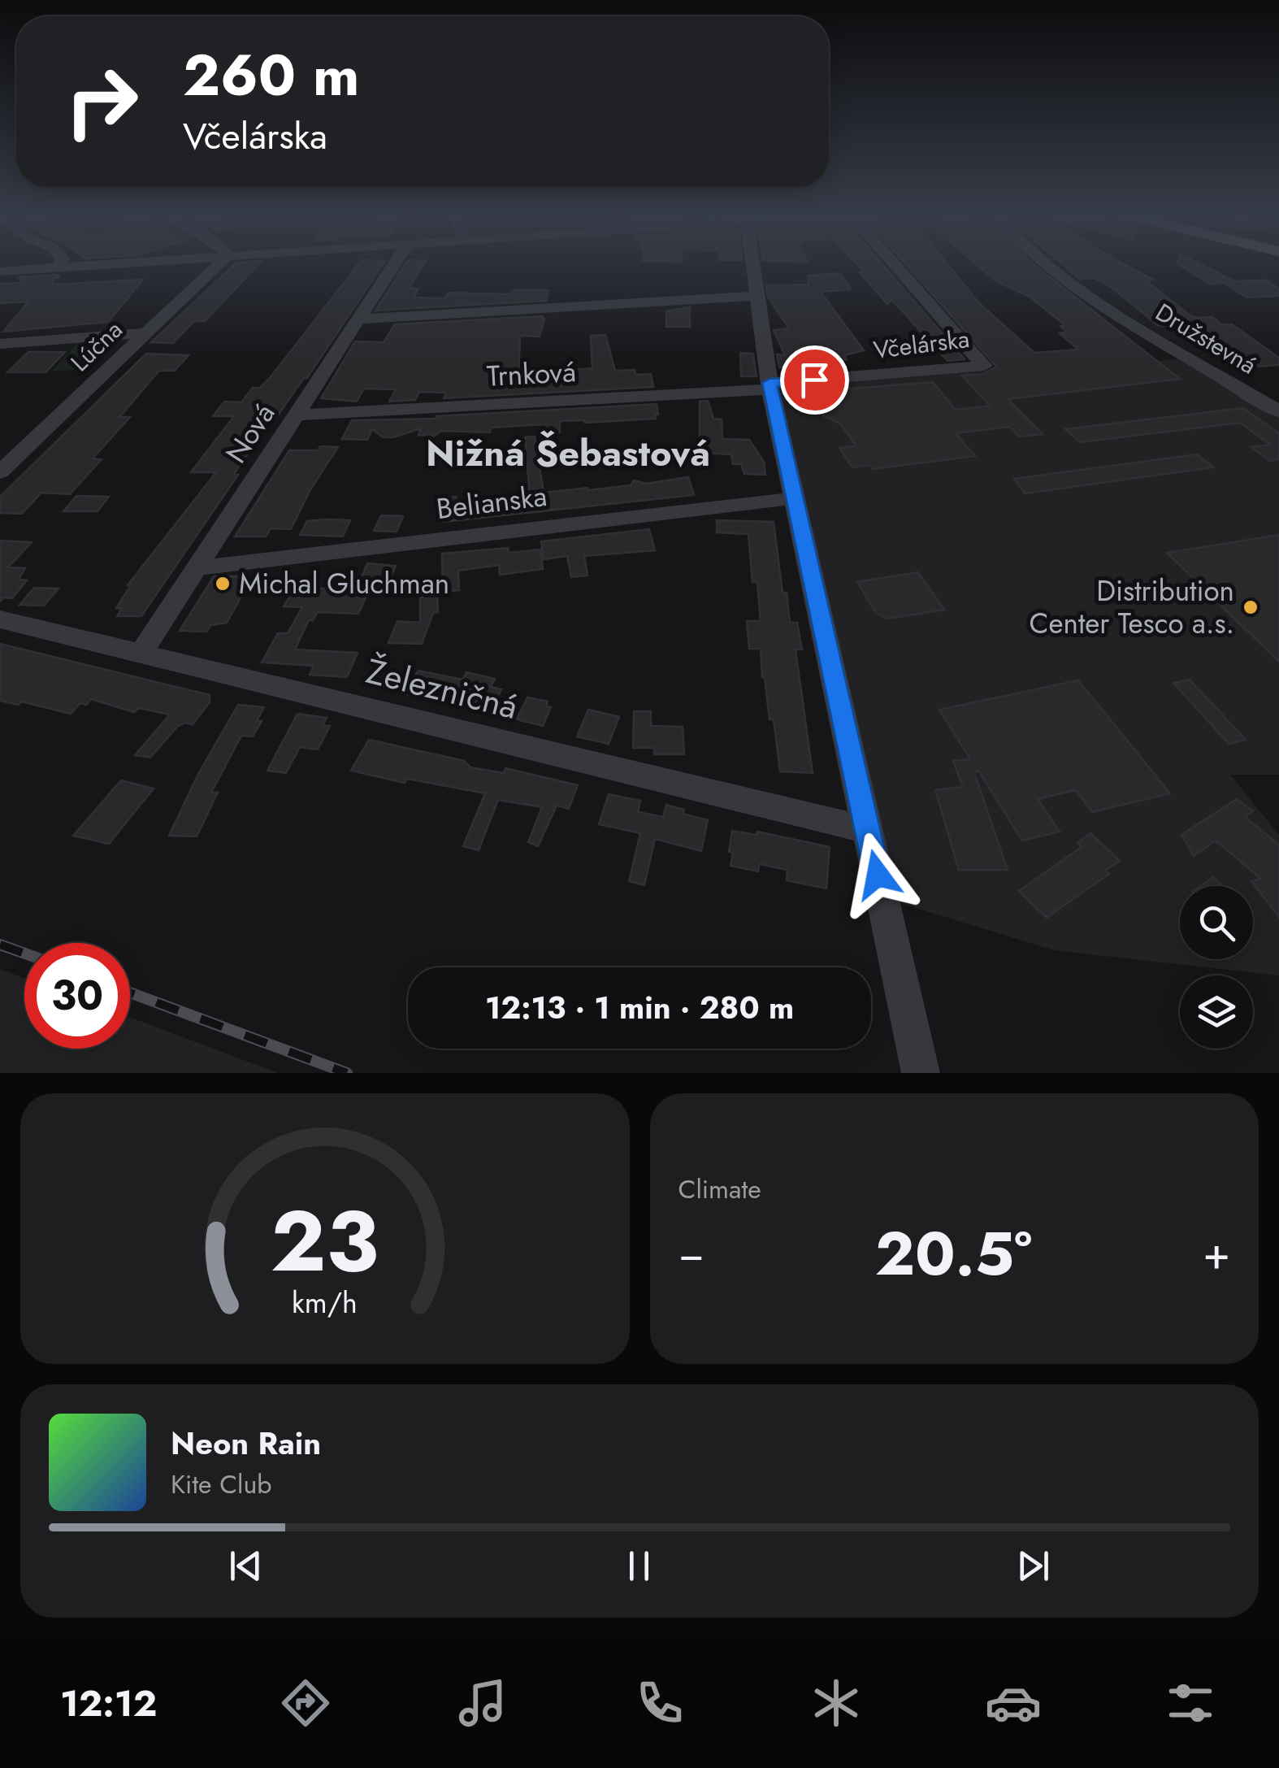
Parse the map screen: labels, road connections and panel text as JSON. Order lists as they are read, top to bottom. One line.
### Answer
{"streets":{"street":["Družstevná","Včelárska","Lúčna","Trnková","Nová","Belianska","Železničná"]},"crossings":[["Včelárska","Trnková"],["Trnková","Nová"],["Nová","Belianska"],["Nová","Železničná"]],"districts":["Nižná Šebastová"],"places":["Michal Gluchman","Distribution Center Tesco a.s."],"page":{"turn":["260 m","Včelárska"],"limit":"30","trip":"12:13 · 1 min · 280 m","tile":"Climate","heat":["−","20.5°","+"],"song":["Neon Rain","Kite Club"],"tabs":"12:12","gauge":["23","km/h"]}}
